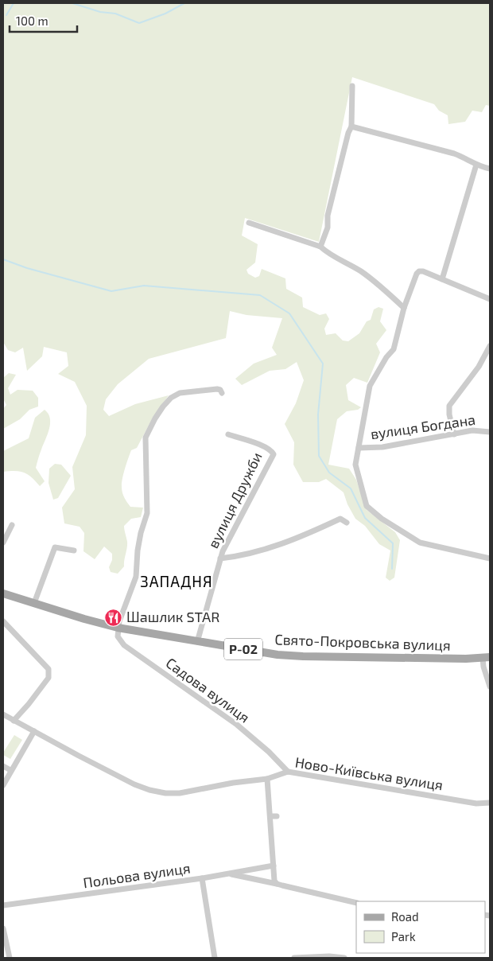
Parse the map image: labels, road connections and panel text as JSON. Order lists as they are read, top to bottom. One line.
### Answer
{"streets":{"main road":["Свято-Покровська вулиця","Р-02"],"street":["вулиця Богдана","вулиця Дружби","Садова вулиця","Ново-Київська вулиця","Польова вулиця"]},"crossings":[["вулиця Дружби","Свято-Покровська вулиця"],["Свято-Покровська вулиця","Садова вулиця"],["Садова вулиця","Ново-Київська вулиця"]],"districts":["ЗАПАДНЯ"],"places":{"restaurant":["Шашлик STAR"]},"legend":["Road","Park"],"scale_bar":"100 m"}
